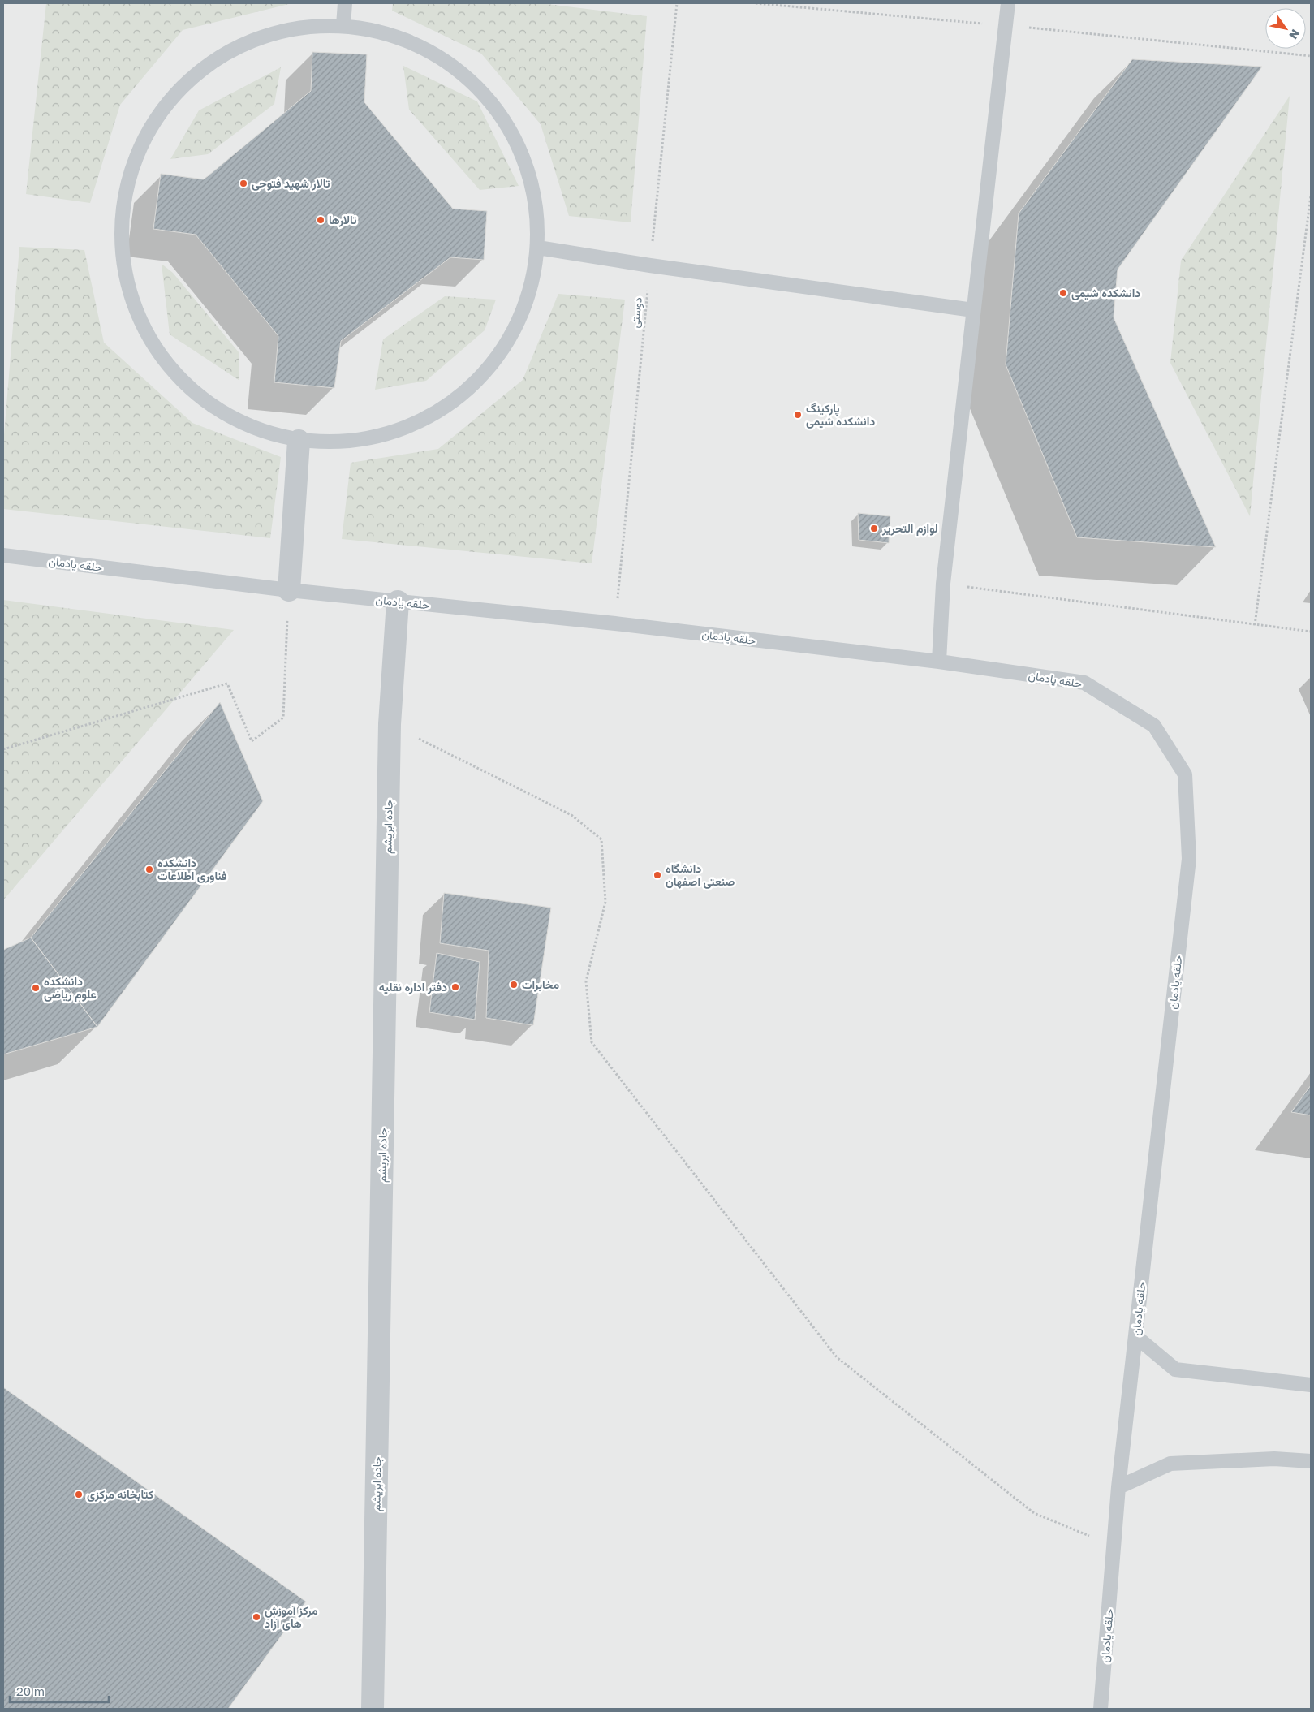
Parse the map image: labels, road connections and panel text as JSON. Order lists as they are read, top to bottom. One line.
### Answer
{"streets":{"street":["جاده ابریشم"],"lane":["حلقه یادمان"],"path":["دوستی"]},"crossings":[["دوستی","حلقه یادمان"],["حلقه یادمان","جاده ابریشم"]],"places":["تالار شهید فتوحی","تالارها","دانشکده شیمی","پارکینگ دانشکده شیمی","لوازم التحریر","دانشکده فناوری اطلاعات","دانشگاه صنعتی اصفهان","مخابرات","دفتر اداره نقلیه","دانشکده علوم ریاضی","کتابخانه مرکزی","مرکز آموزش های آزاد"],"scale_bar":"20 m","north":"bottom right"}
